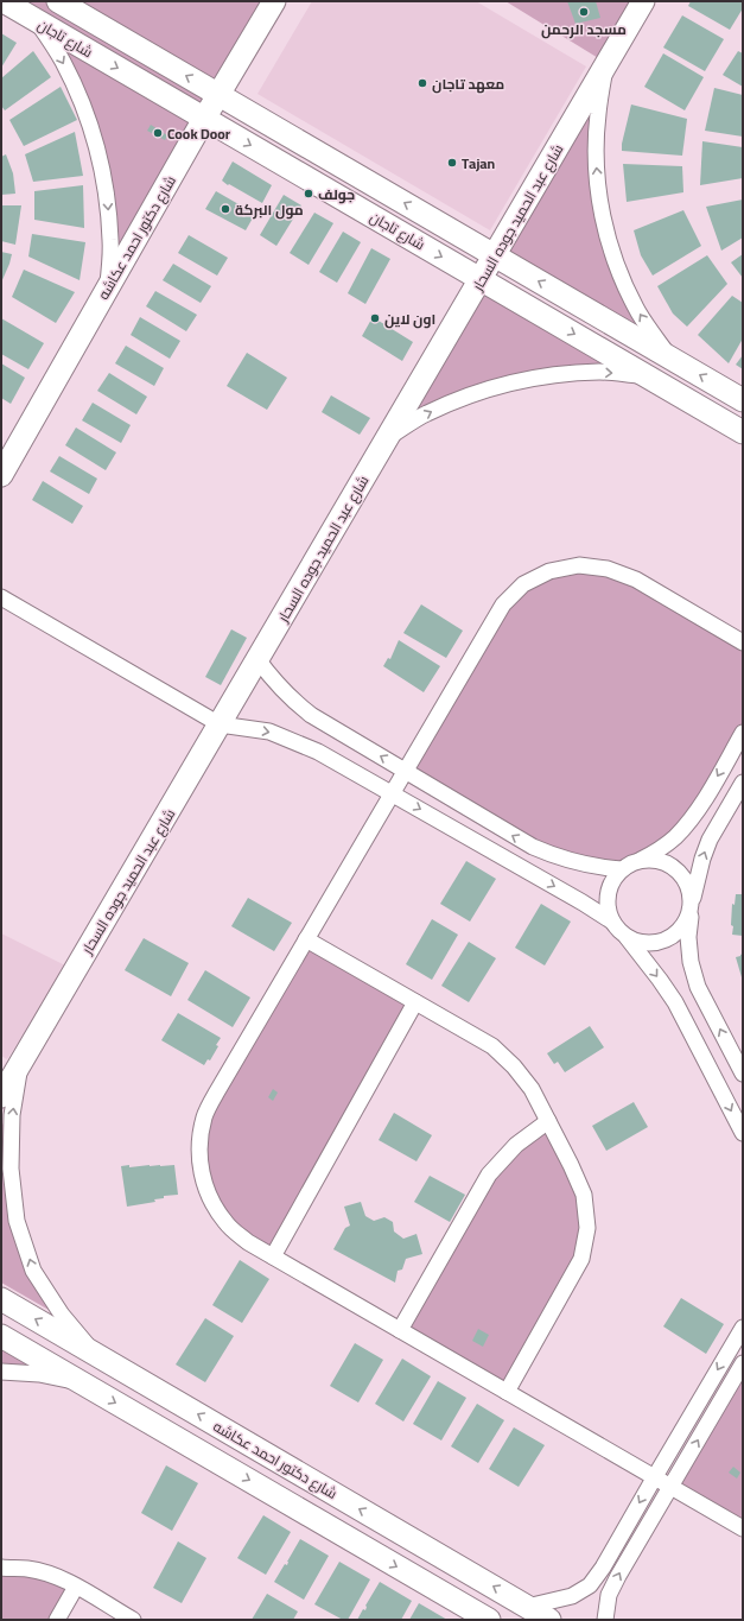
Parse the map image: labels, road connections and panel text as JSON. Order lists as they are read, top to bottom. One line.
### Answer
{"streets":{"street":["شارع تاجان","شارع عبد الحميد جوده السحار","شارع دكتور احمد عكاشه"]},"crossings":[["شارع تاجان","شارع عبد الحميد جوده السحار"],["شارع تاجان","شارع دكتور احمد عكاشه"]],"places":["مسجد الرحمن","معهد تاجان","Cook Door","Tajan","جولف","مول البركة","اون لاين"]}
